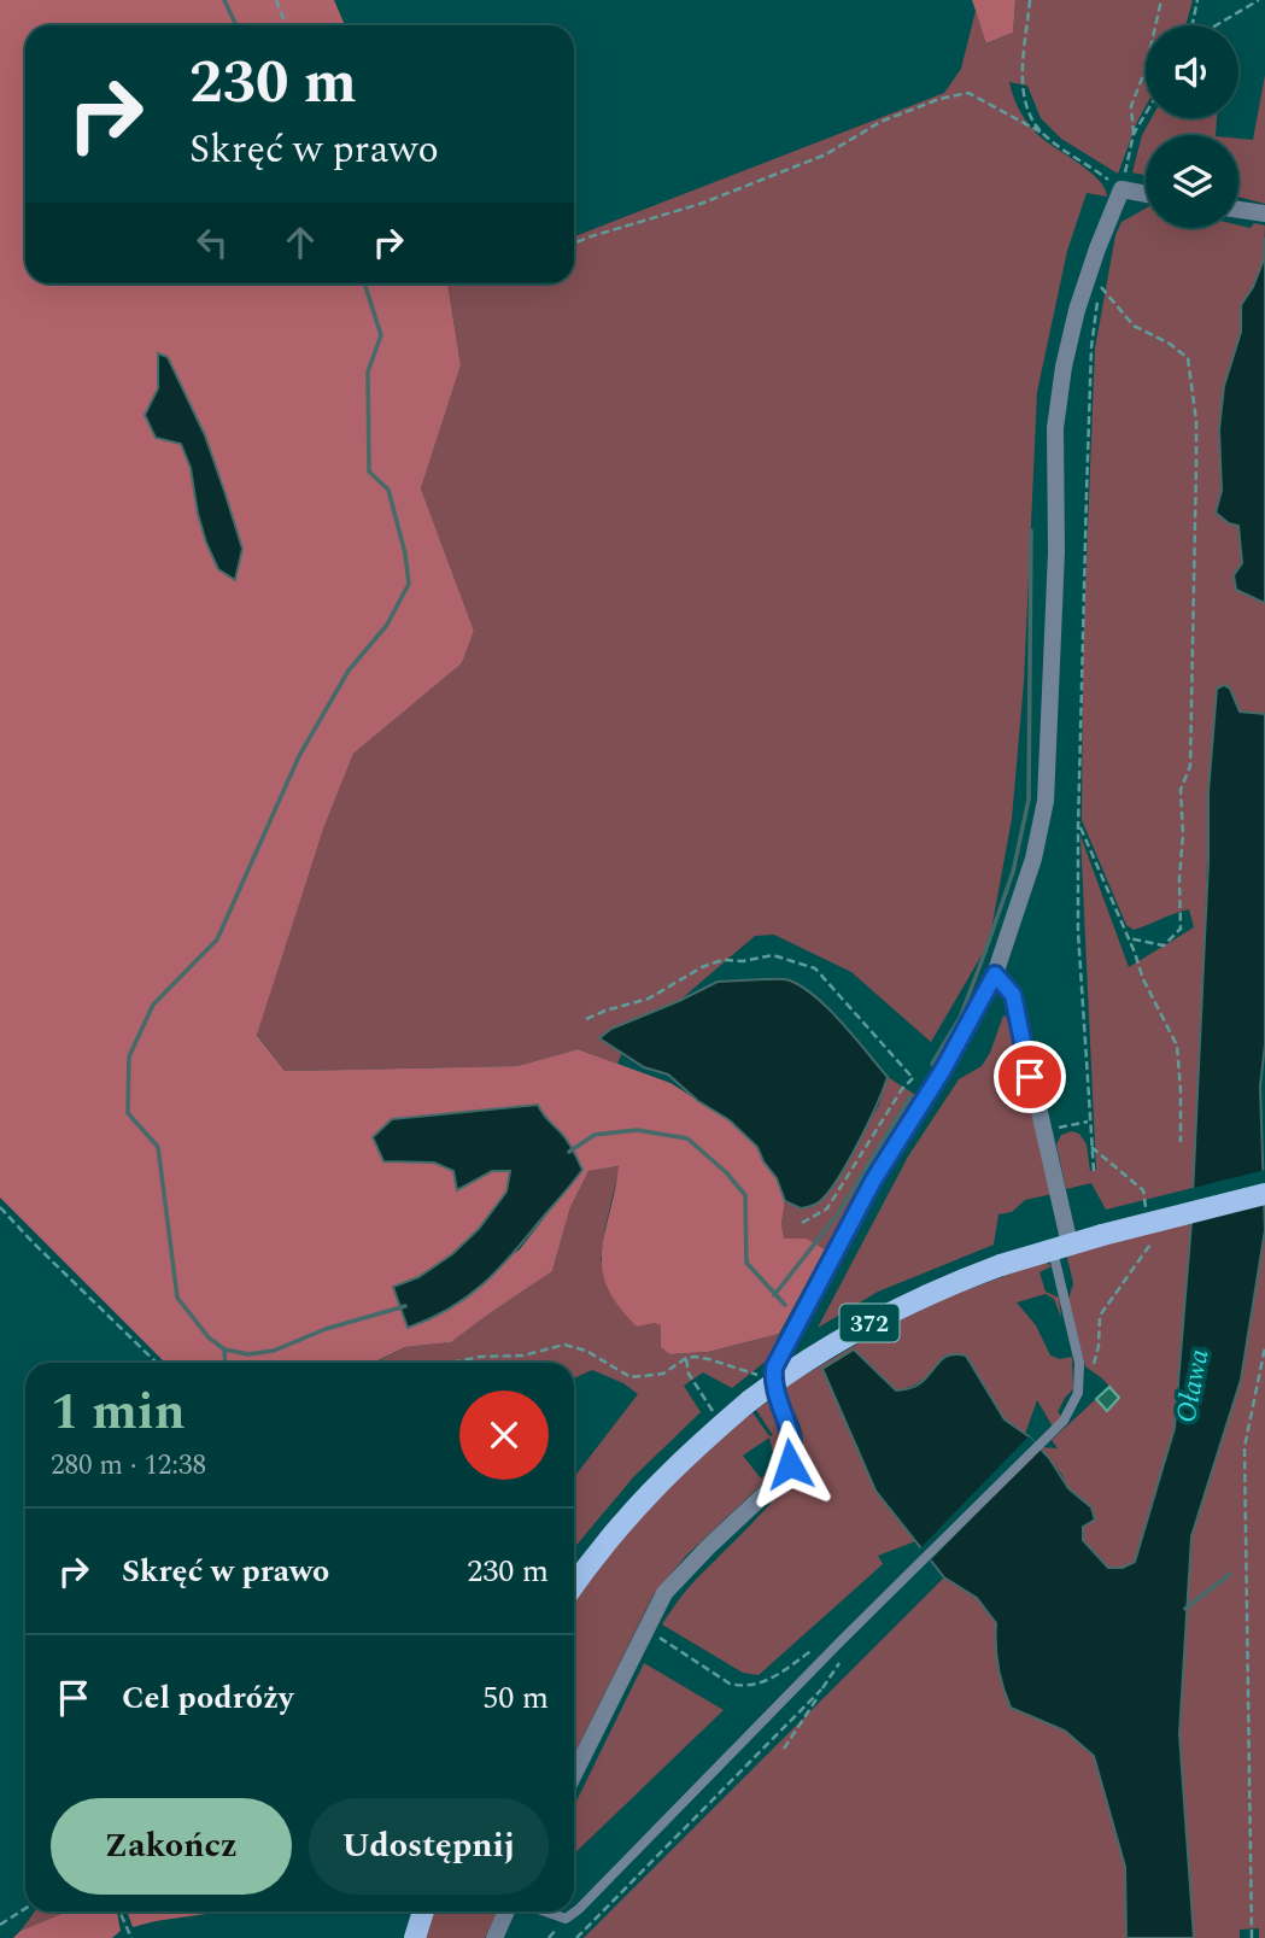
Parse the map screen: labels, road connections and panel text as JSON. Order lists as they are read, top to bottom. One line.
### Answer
{"streets":{"main road":["372"]},"water":["Oława"],"page":{"turn":["230 m","Skręć w prawo"],"heading":["1 min","280 m · 12:38"],"list":[{"name":"Skręć w prawo","value":"230 m"},{"name":"Cel podróży","value":"50 m"}],"buttons":["Zakończ","Udostępnij"]}}
